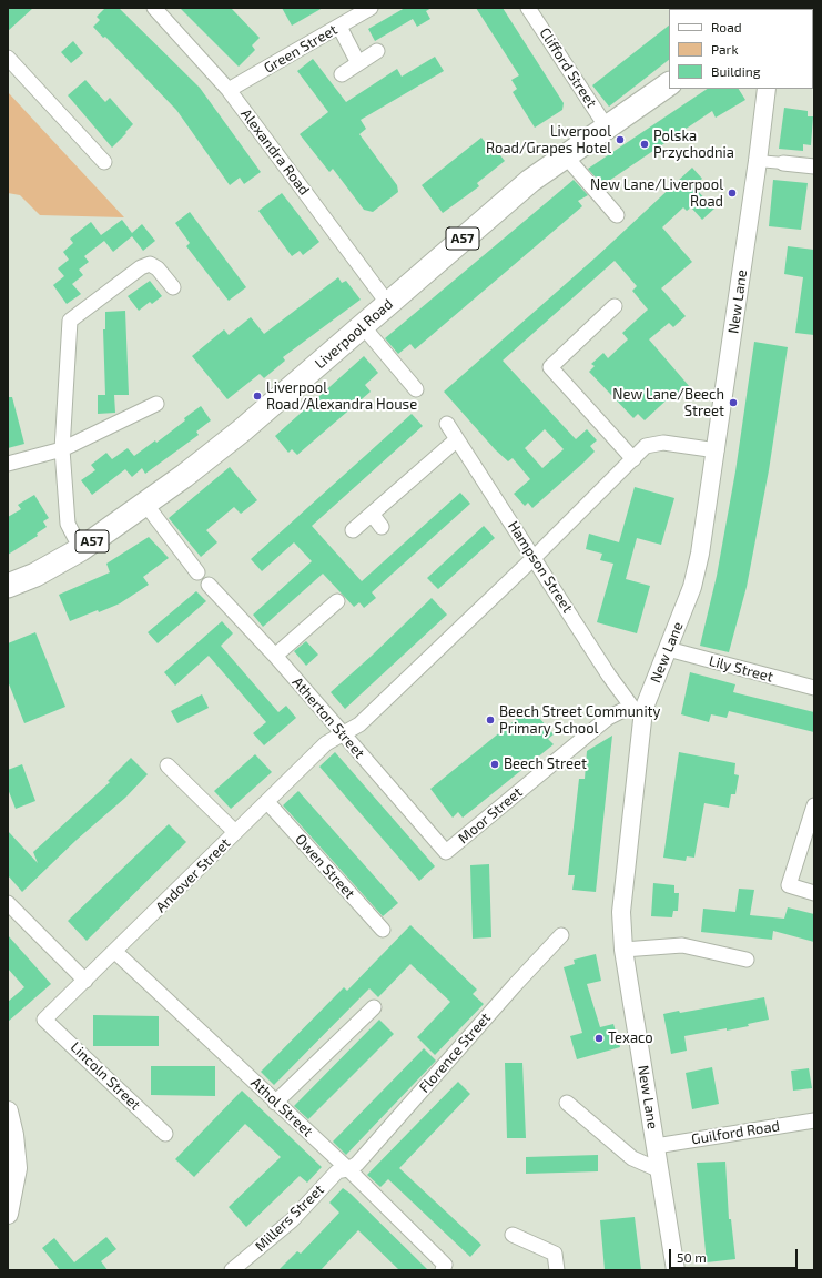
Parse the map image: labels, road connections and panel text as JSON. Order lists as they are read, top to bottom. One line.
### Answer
{"streets":{"main road":["A57","Liverpool Road"],"street":["Green Street","Clifford Street","Alexandra Road","New Lane","Hampson Street","Lily Street","Atherton Street","Moor Street","Owen Street","Andover Street","Florence Street","Lincoln Street","Athol Street","Guilford Road","Millers Street"]},"crossings":[["Green Street","Alexandra Road"],["Clifford Street","Liverpool Road"],["Alexandra Road","Liverpool Road"],["New Lane","Hampson Street"],["New Lane","Lily Street"],["New Lane","Moor Street"],["New Lane","Guilford Road"],["Hampson Street","Moor Street"],["Atherton Street","Moor Street"],["Atherton Street","Andover Street"],["Owen Street","Andover Street"],["Andover Street","Lincoln Street"],["Andover Street","Athol Street"],["Florence Street","Athol Street"],["Florence Street","Millers Street"],["Athol Street","Millers Street"]],"places":["Liverpool Road/Grapes Hotel","Polska Przychodnia","New Lane/Liverpool Road","Liverpool Road/Alexandra House","New Lane/Beech Street","Beech Street Community Primary School","Beech Street","Texaco"],"legend":["Road","Park","Building"],"scale_bar":"50 m"}
